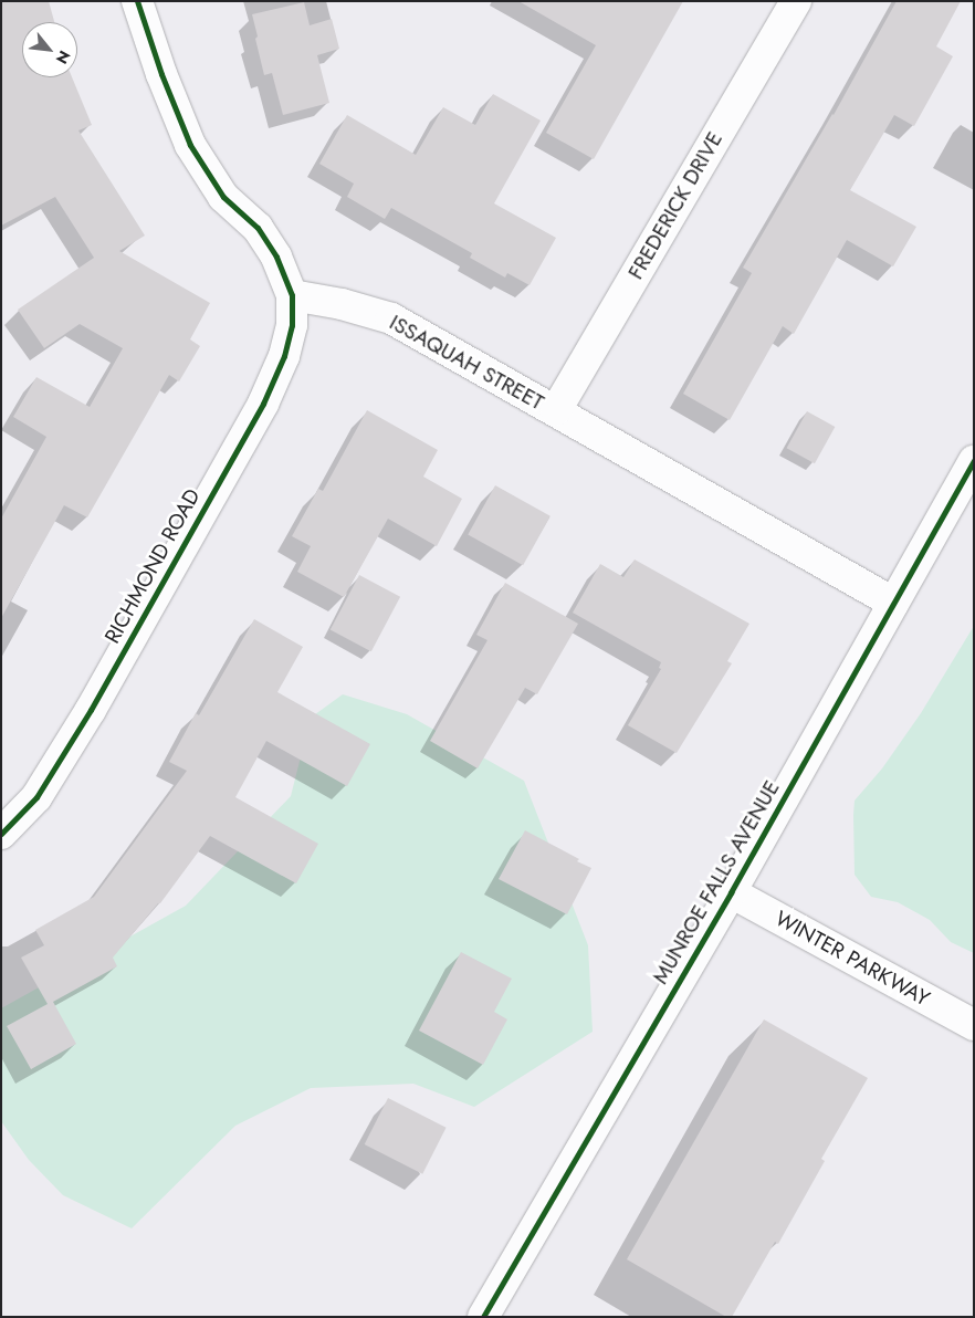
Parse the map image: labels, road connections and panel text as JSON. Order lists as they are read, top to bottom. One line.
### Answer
{"streets":{"street":["FREDERICK DRIVE","ISSAQUAH STREET","RICHMOND ROAD","MUNROE FALLS AVENUE","WINTER PARKWAY"]},"crossings":[["FREDERICK DRIVE","ISSAQUAH STREET"],["ISSAQUAH STREET","RICHMOND ROAD"],["ISSAQUAH STREET","MUNROE FALLS AVENUE"],["MUNROE FALLS AVENUE","WINTER PARKWAY"]],"north":"bottom right"}
